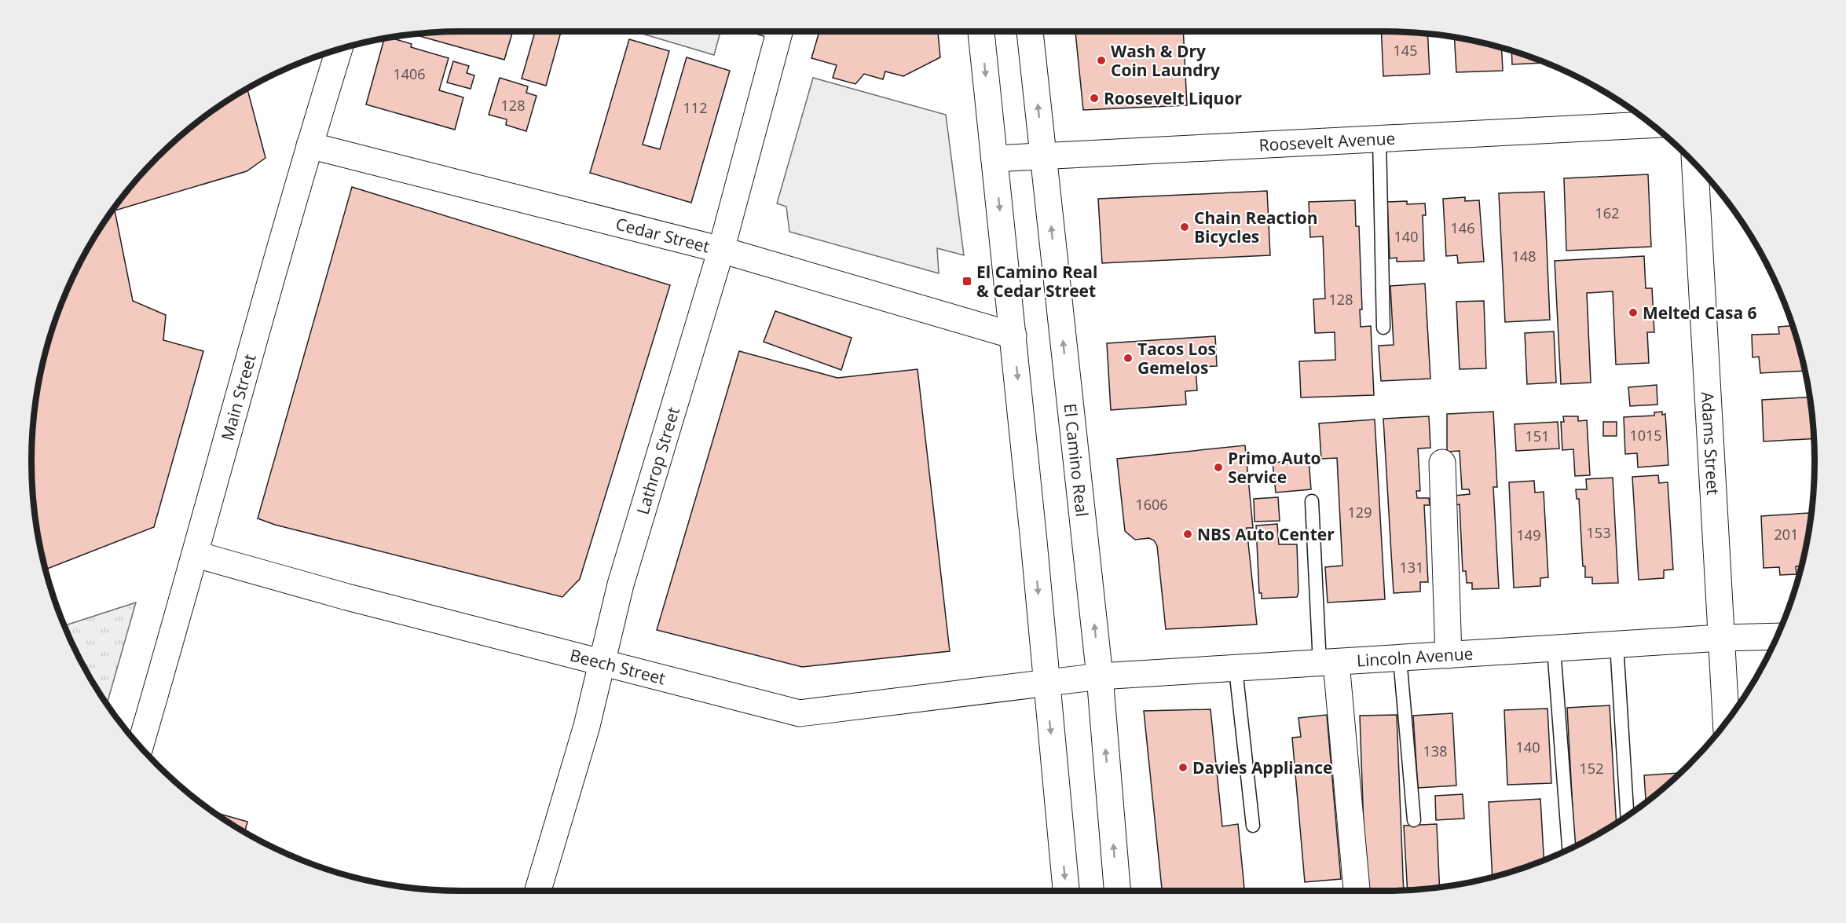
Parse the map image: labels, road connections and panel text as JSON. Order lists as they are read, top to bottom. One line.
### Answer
{"streets":{"street":["Roosevelt Avenue","Cedar Street","Main Street","Adams Street","El Camino Real","Lathrop Street","Lincoln Avenue","Beech Street"]},"crossings":[["Roosevelt Avenue","El Camino Real"],["Cedar Street","Main Street"],["Cedar Street","Lathrop Street"],["Main Street","Beech Street"],["Adams Street","Lincoln Avenue"],["El Camino Real","Lincoln Avenue"],["Lathrop Street","Beech Street"],["Lincoln Avenue","Beech Street"]],"places":{"other":["Wash & Dry Coin Laundry","Roosevelt Liquor","Chain Reaction Bicycles","Melted Casa 6","Tacos Los Gemelos","Primo Auto Service","NBS Auto Center","Davies Appliance"],"transit":["El Camino Real & Cedar Street"]},"house_numbers":["145","1406","128","112","162","146","140","148","128","1015","151","1606","129","153","201","149","131","140","138","152"]}
